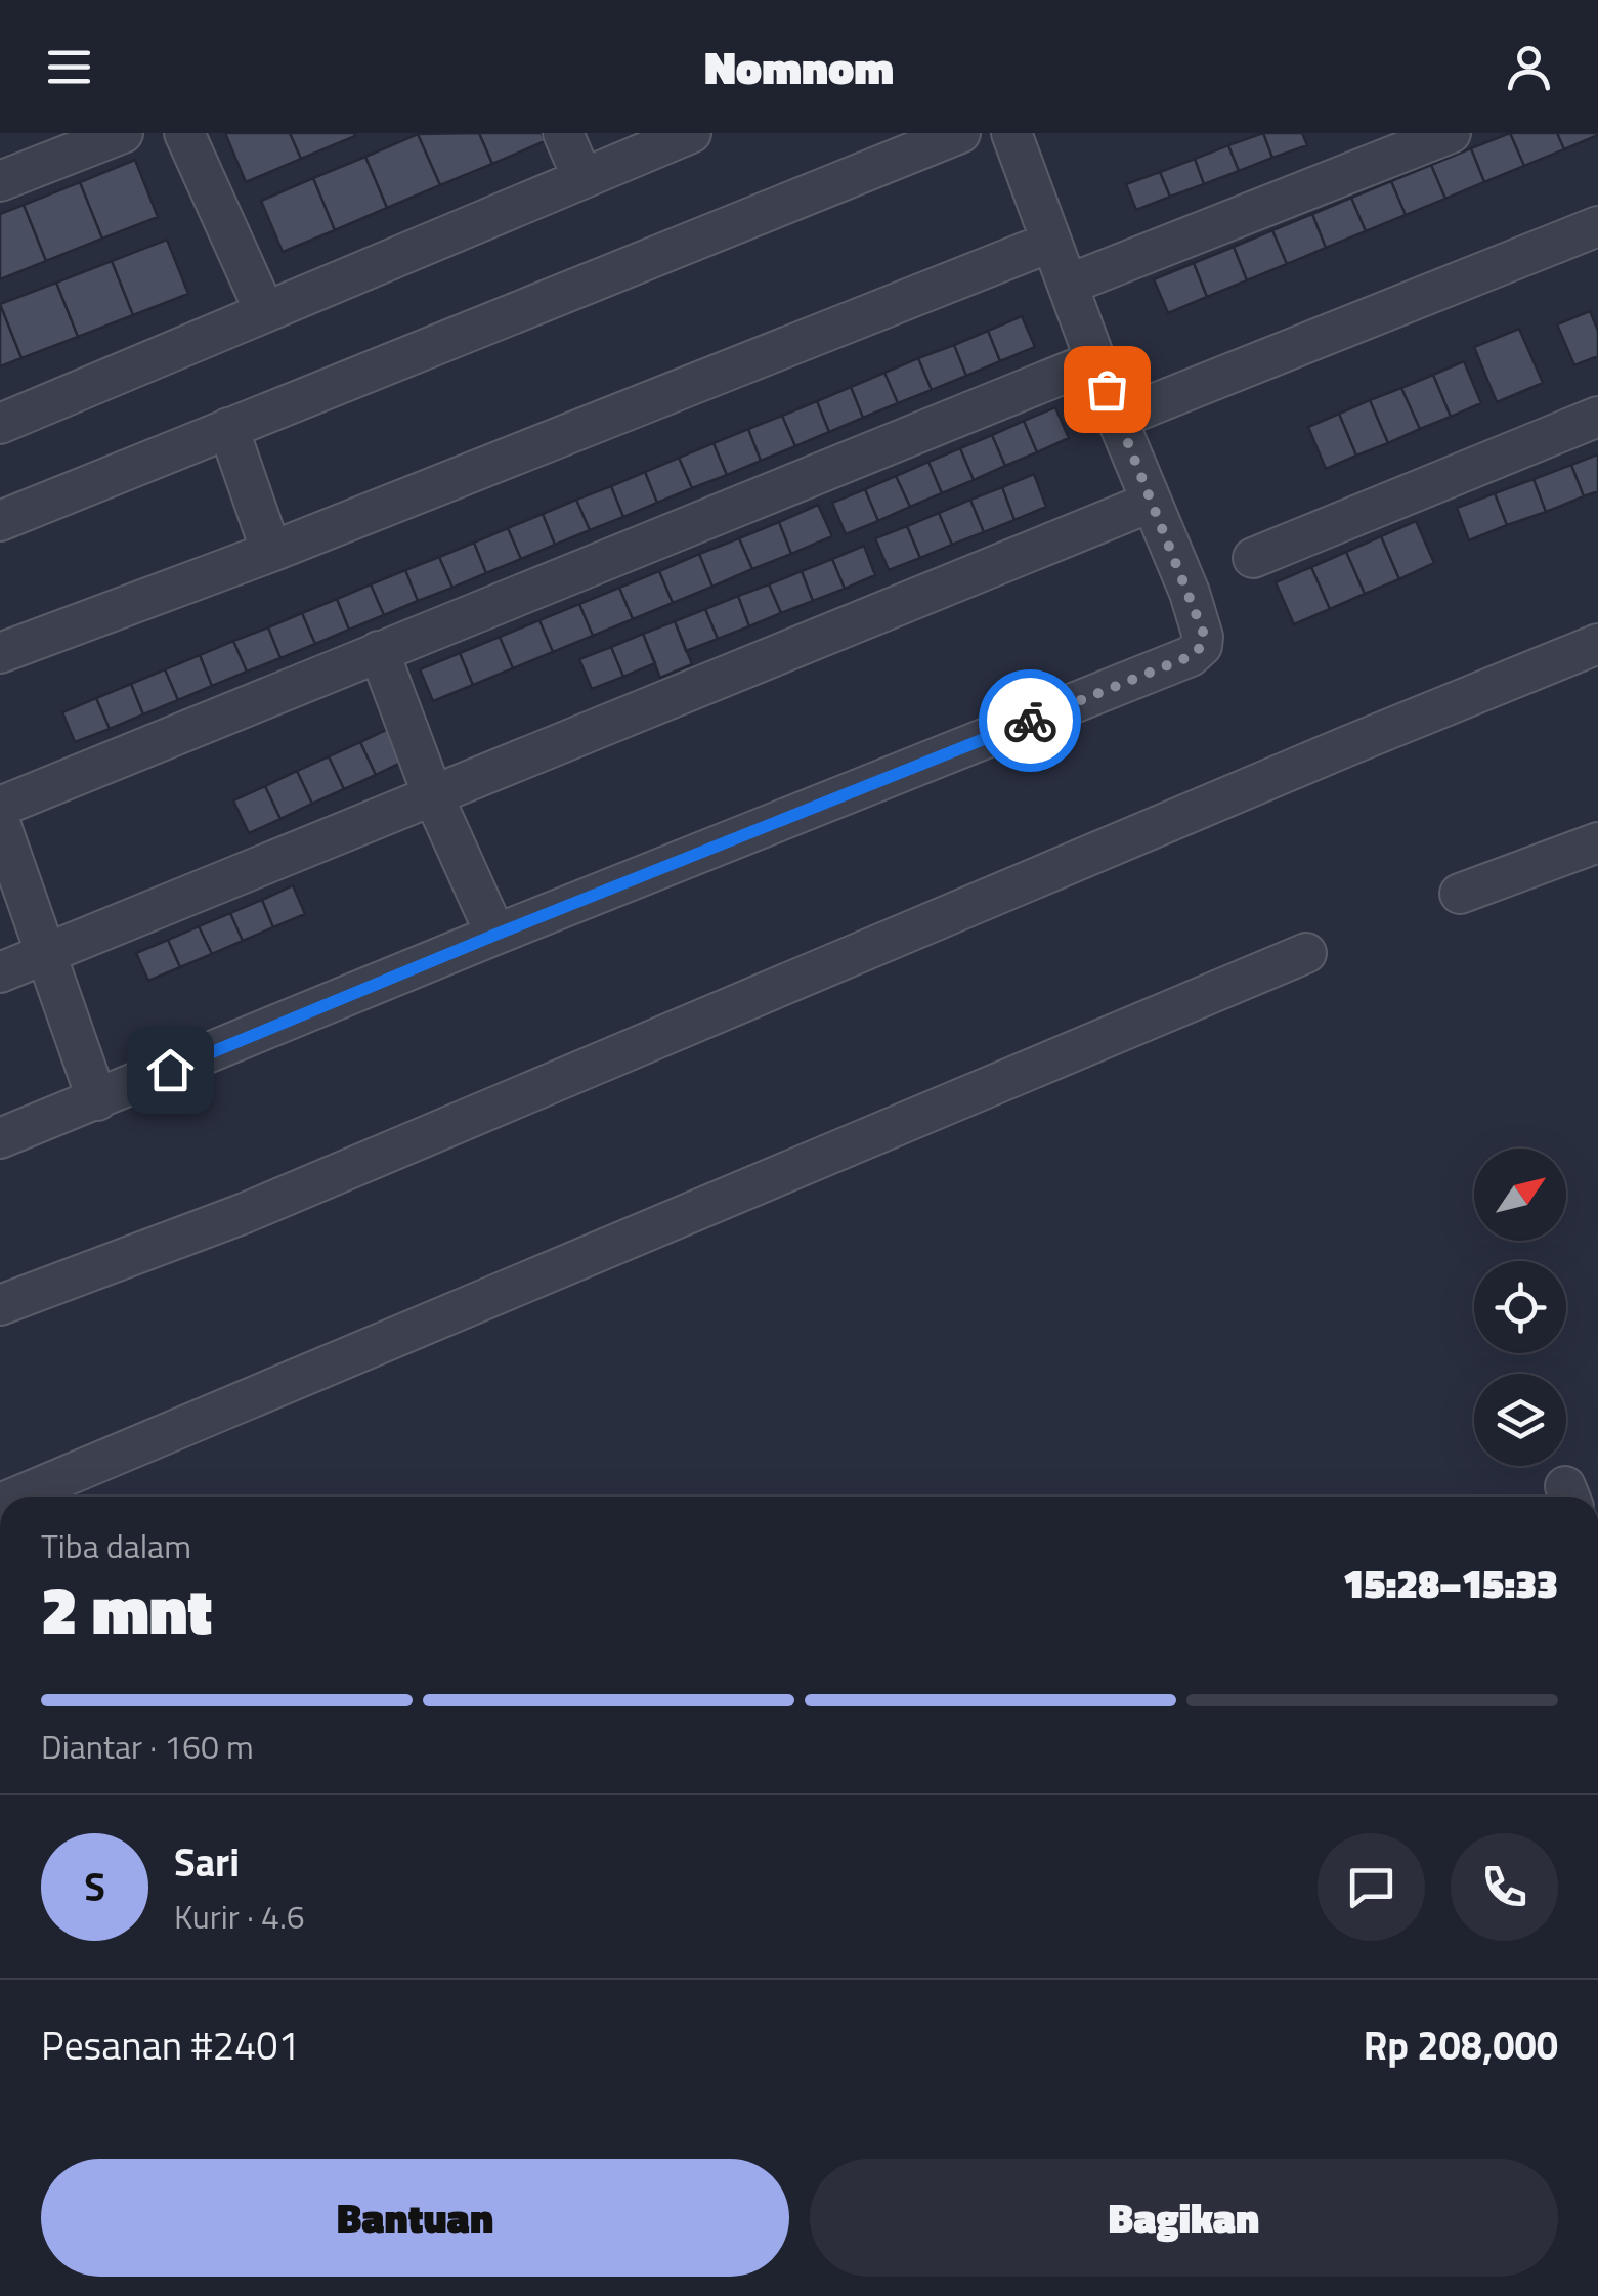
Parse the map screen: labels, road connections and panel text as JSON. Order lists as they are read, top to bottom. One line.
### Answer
{"north":"top right","page":{"header":"Nomnom","heading":["2 mnt","Tiba dalam","15:28–15:33"],"panel":["Sari","Kurir · 4.6","Pesanan #2401","Rp 208,000"],"bar":"Diantar · 160 m","round":"S","buttons":["Bantuan","Bagikan"]}}
